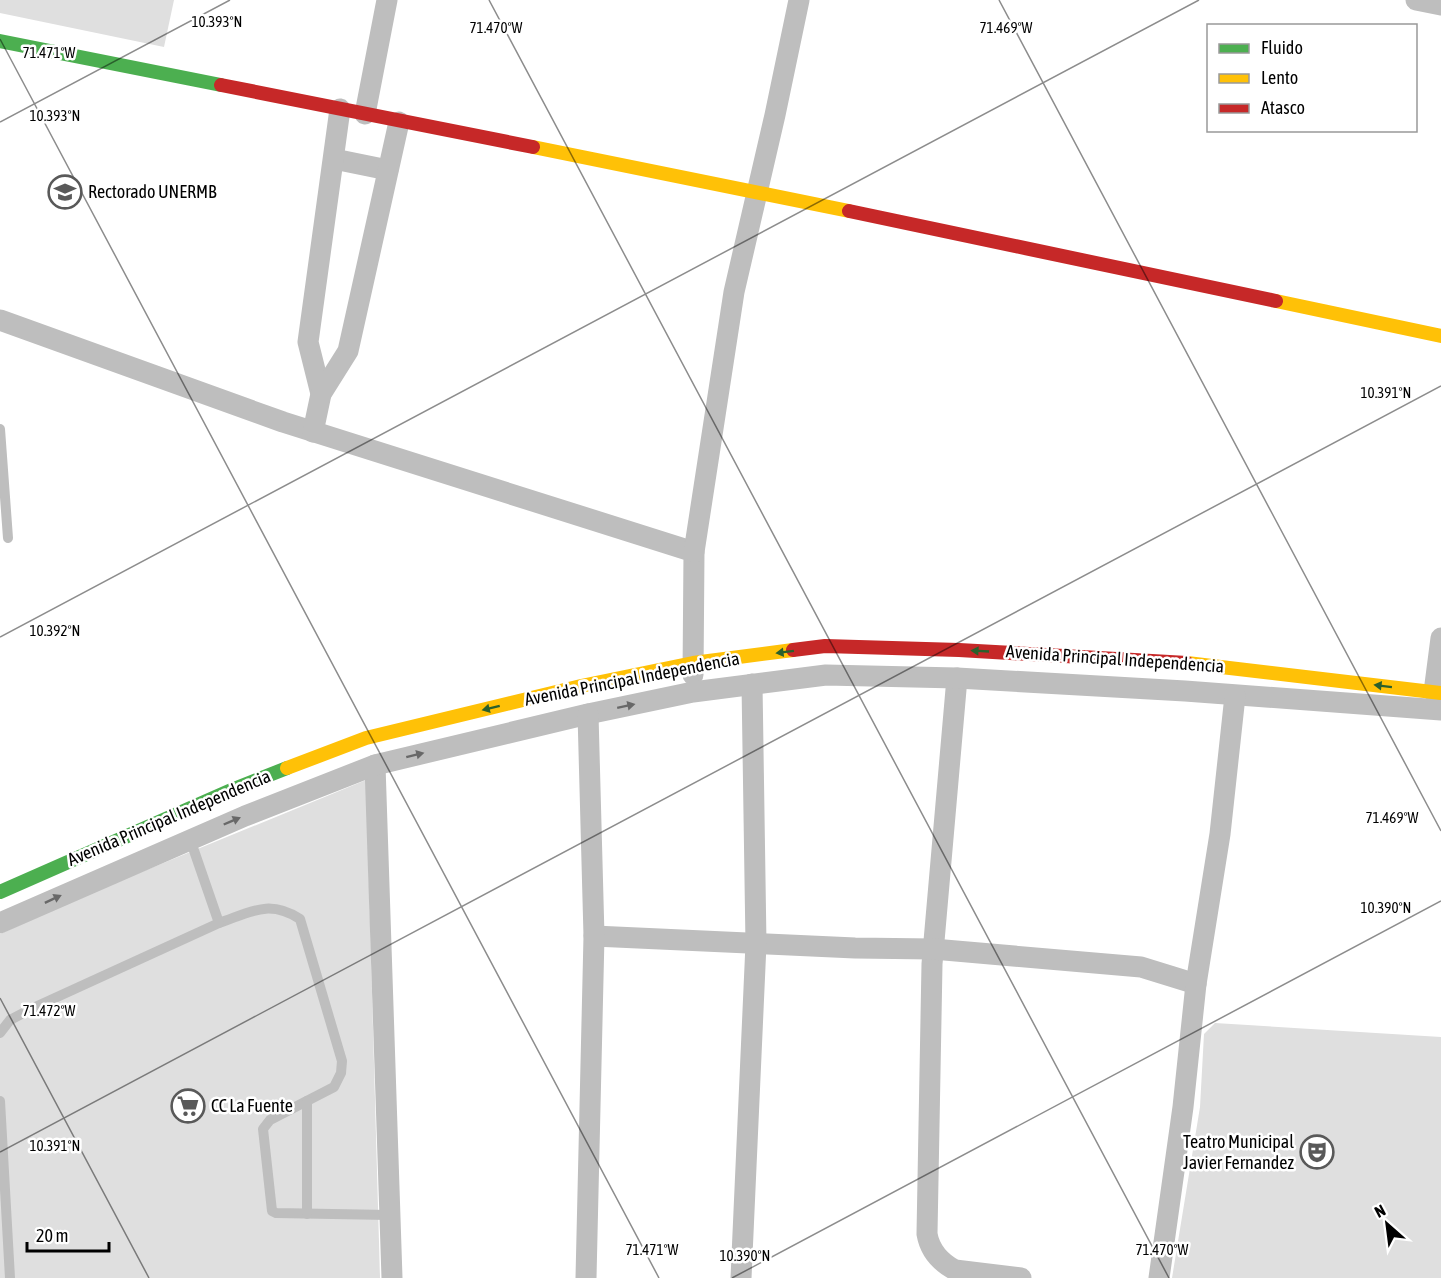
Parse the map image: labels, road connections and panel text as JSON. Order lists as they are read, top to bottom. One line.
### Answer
{"streets":{"street":["Avenida Principal Independencia"]},"places":{"school or university":["Rectorado UNERMB"],"supermarket":["CC La Fuente"],"theatre":["Teatro Municipal Javier Fernandez"]},"legend":["Fluido","Lento","Atasco"],"scale_bar":"20 m","north":"top left","coordinates":["10.393°N","71.470°W","71.469°W","71.471°W","10.391°N","10.392°N","10.390°N","71.472°W"]}
